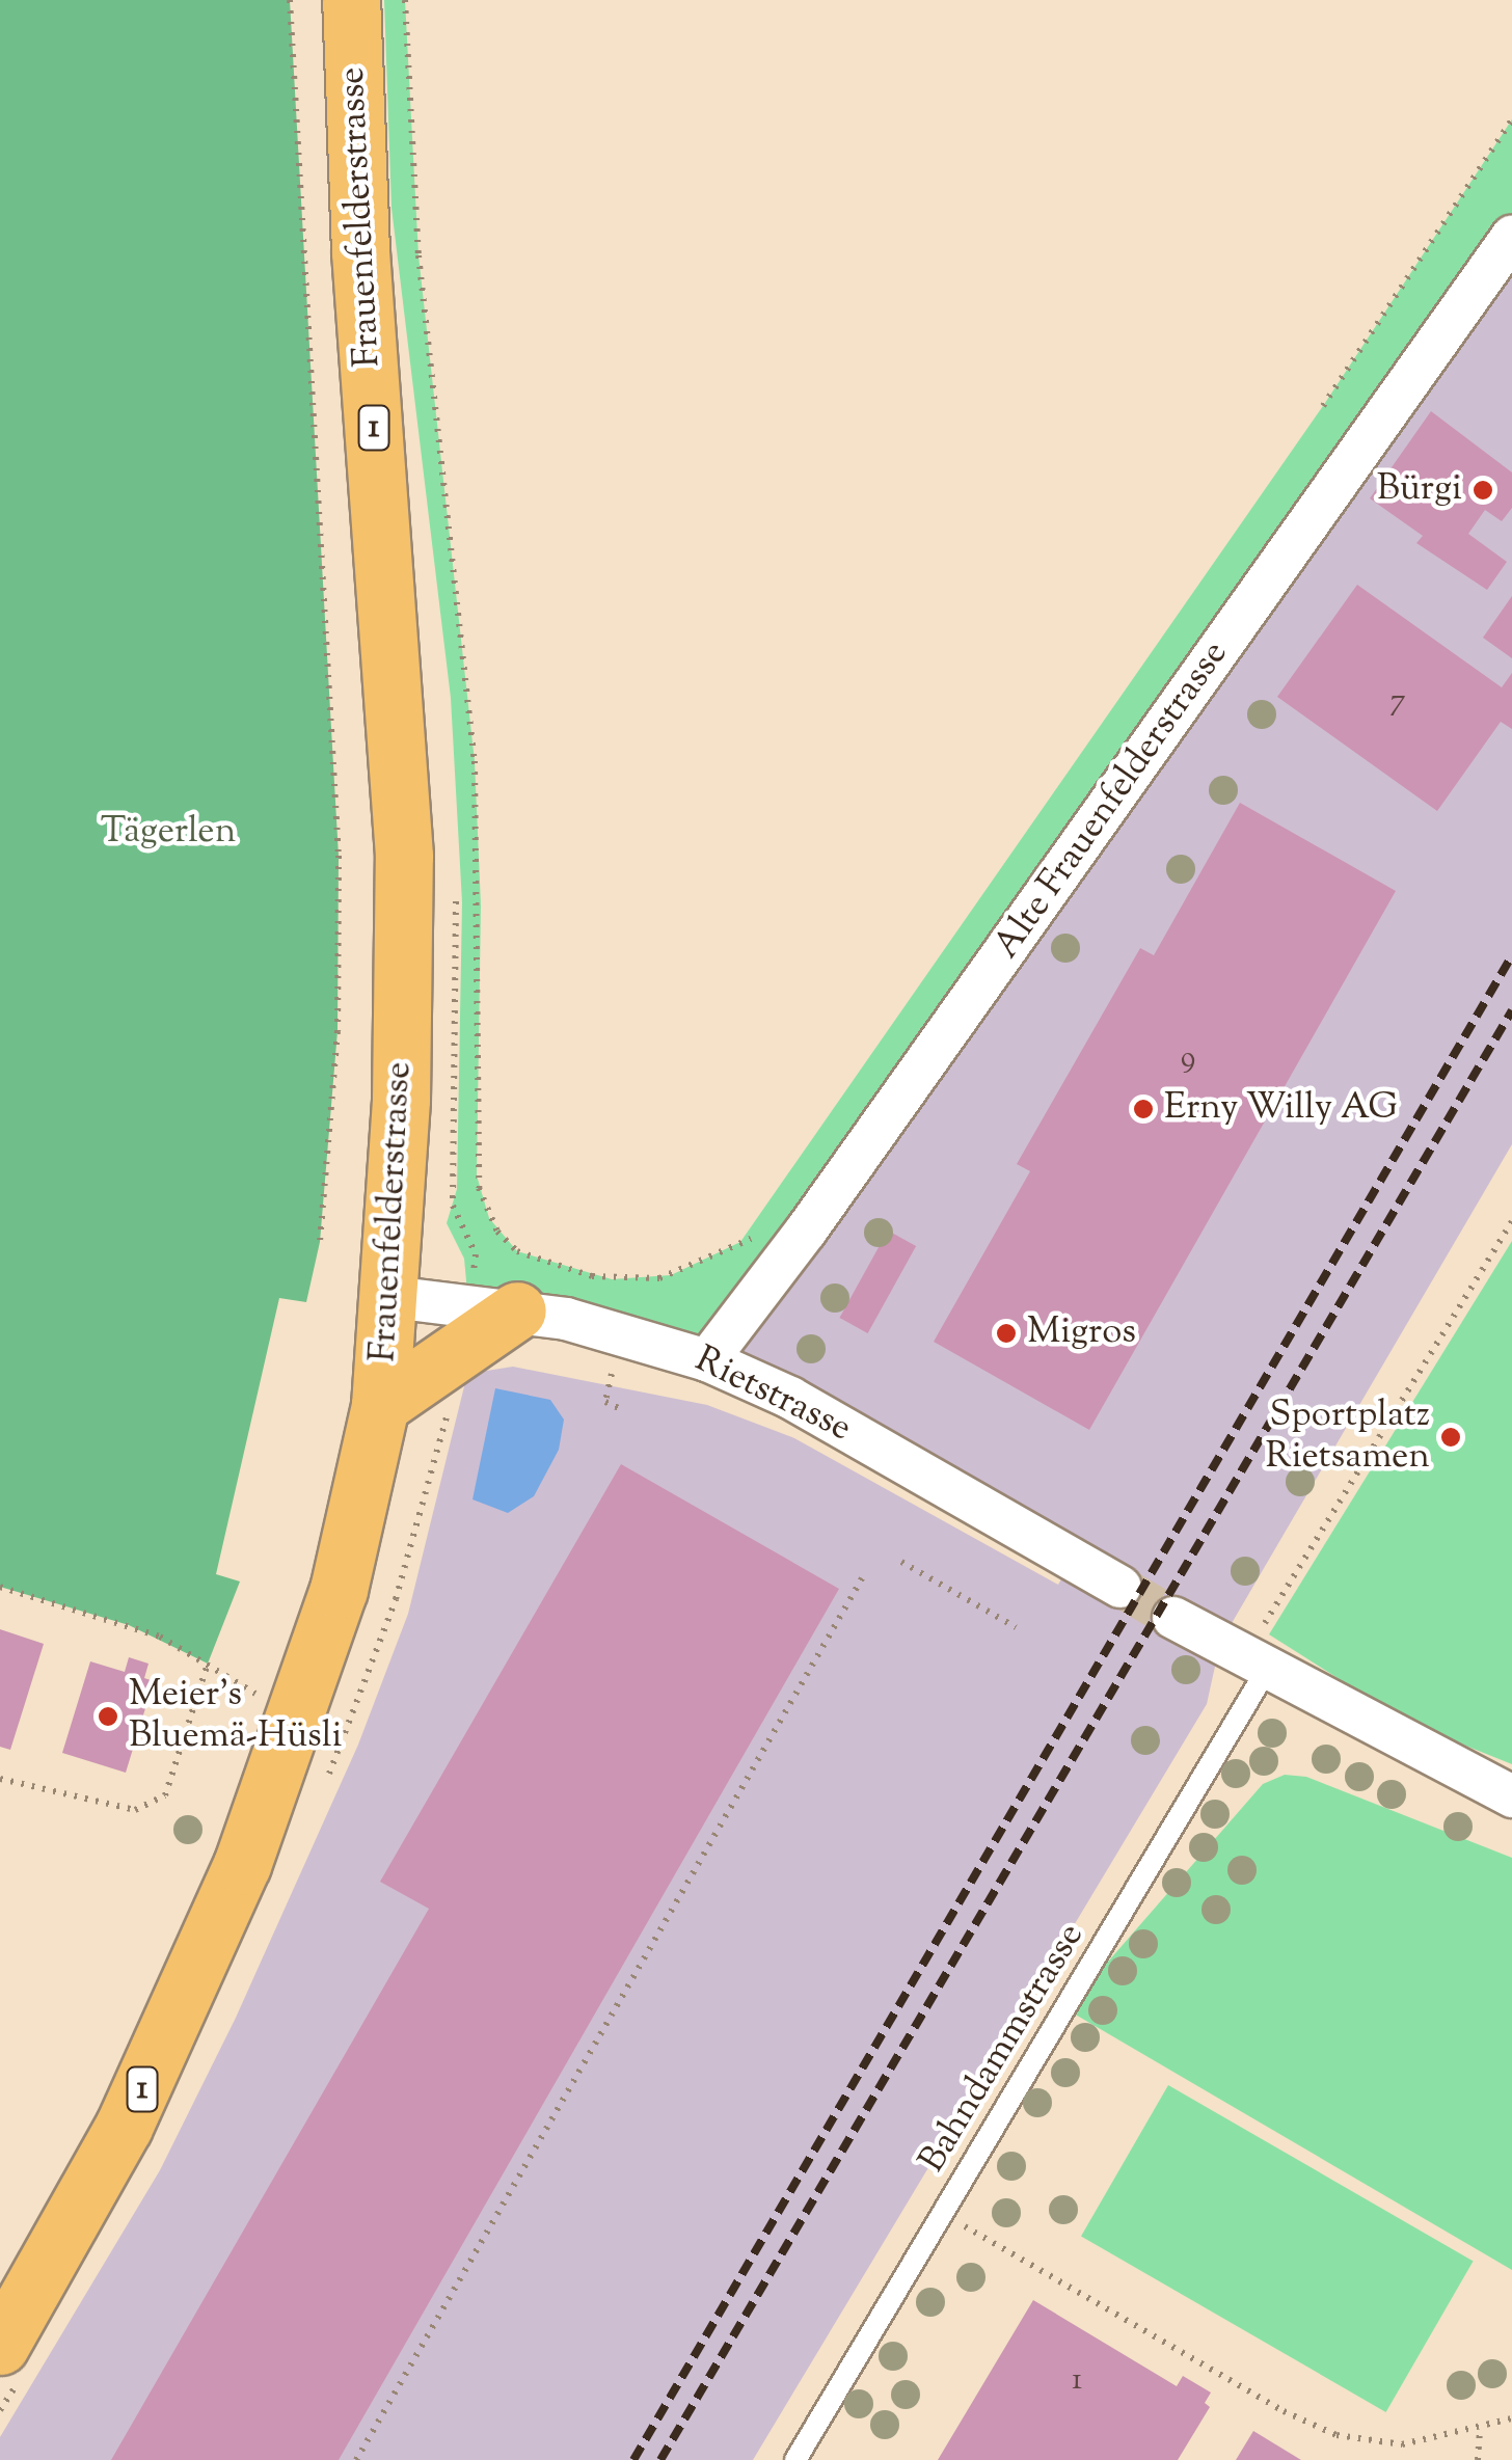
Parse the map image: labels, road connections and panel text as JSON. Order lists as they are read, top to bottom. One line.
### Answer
{"streets":{"main road":["Frauenfelderstrasse","1"],"street":["Alte Frauenfelderstrasse","Rietstrasse"],"lane":["Bahndammstrasse"]},"crossings":[["Frauenfelderstrasse","Rietstrasse"],["Alte Frauenfelderstrasse","Rietstrasse"]],"parks":["Tägerlen"],"places":["Bürgi","Erny Willy AG","Migros","Sportplatz Rietsamen","Meier's Bluemä-Hüsli"],"house_numbers":["7","9","1"]}
